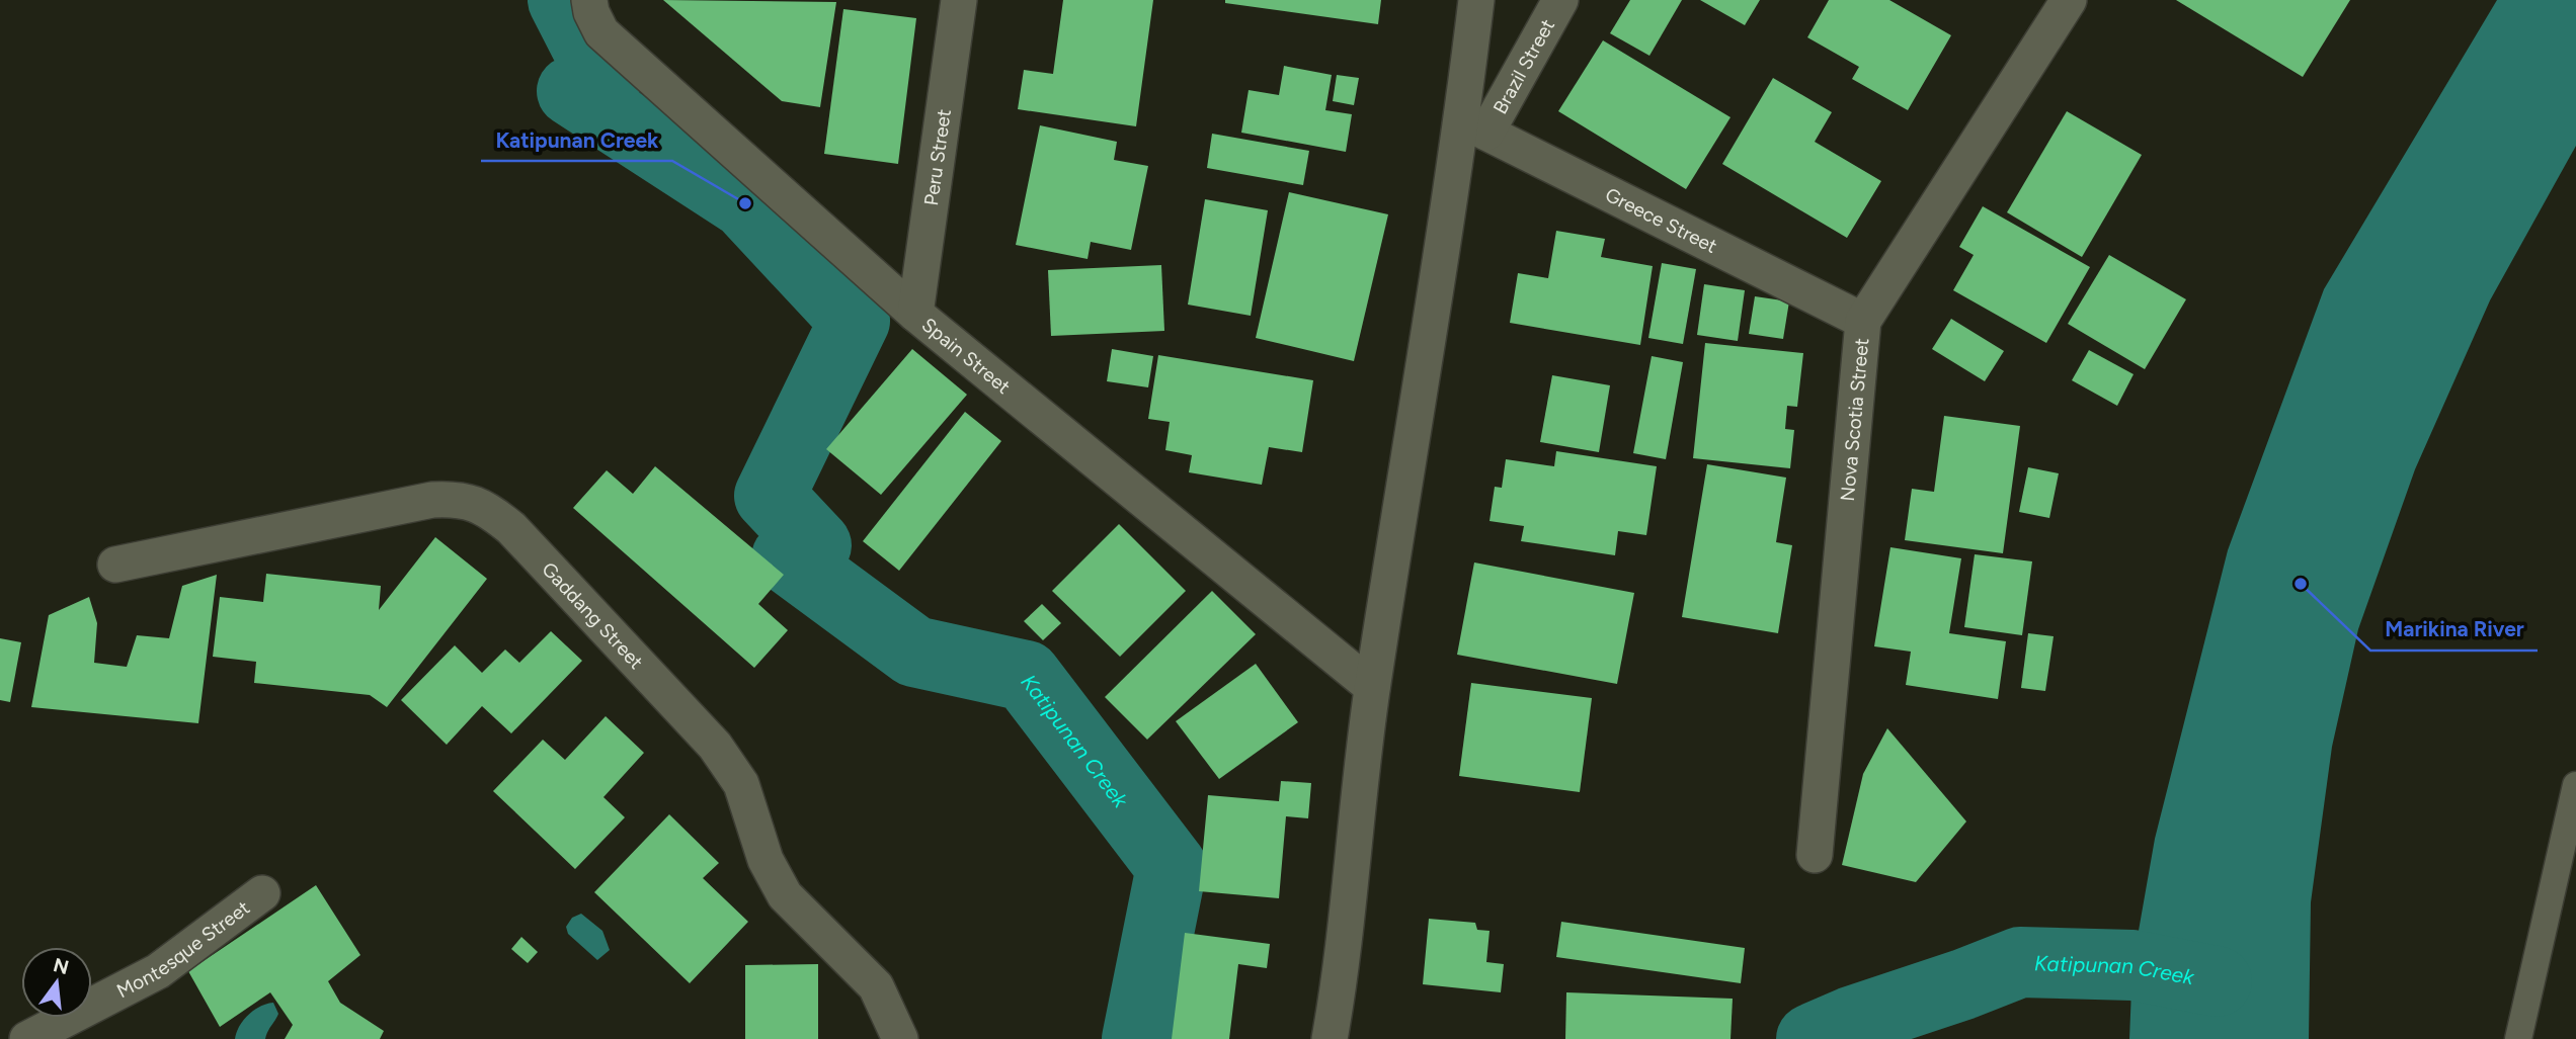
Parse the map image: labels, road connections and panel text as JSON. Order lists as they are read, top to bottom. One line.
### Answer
{"streets":{"street":["Brazil Street","Peru Street","Greece Street","Spain Street","Nova Scotia Street","Gaddang Street","Montesque Street"]},"crossings":[["Brazil Street","Greece Street"],["Peru Street","Spain Street"],["Greece Street","Nova Scotia Street"]],"water":["Katipunan Creek"],"places":["Katipunan Creek","Marikina River"],"north":"top"}
